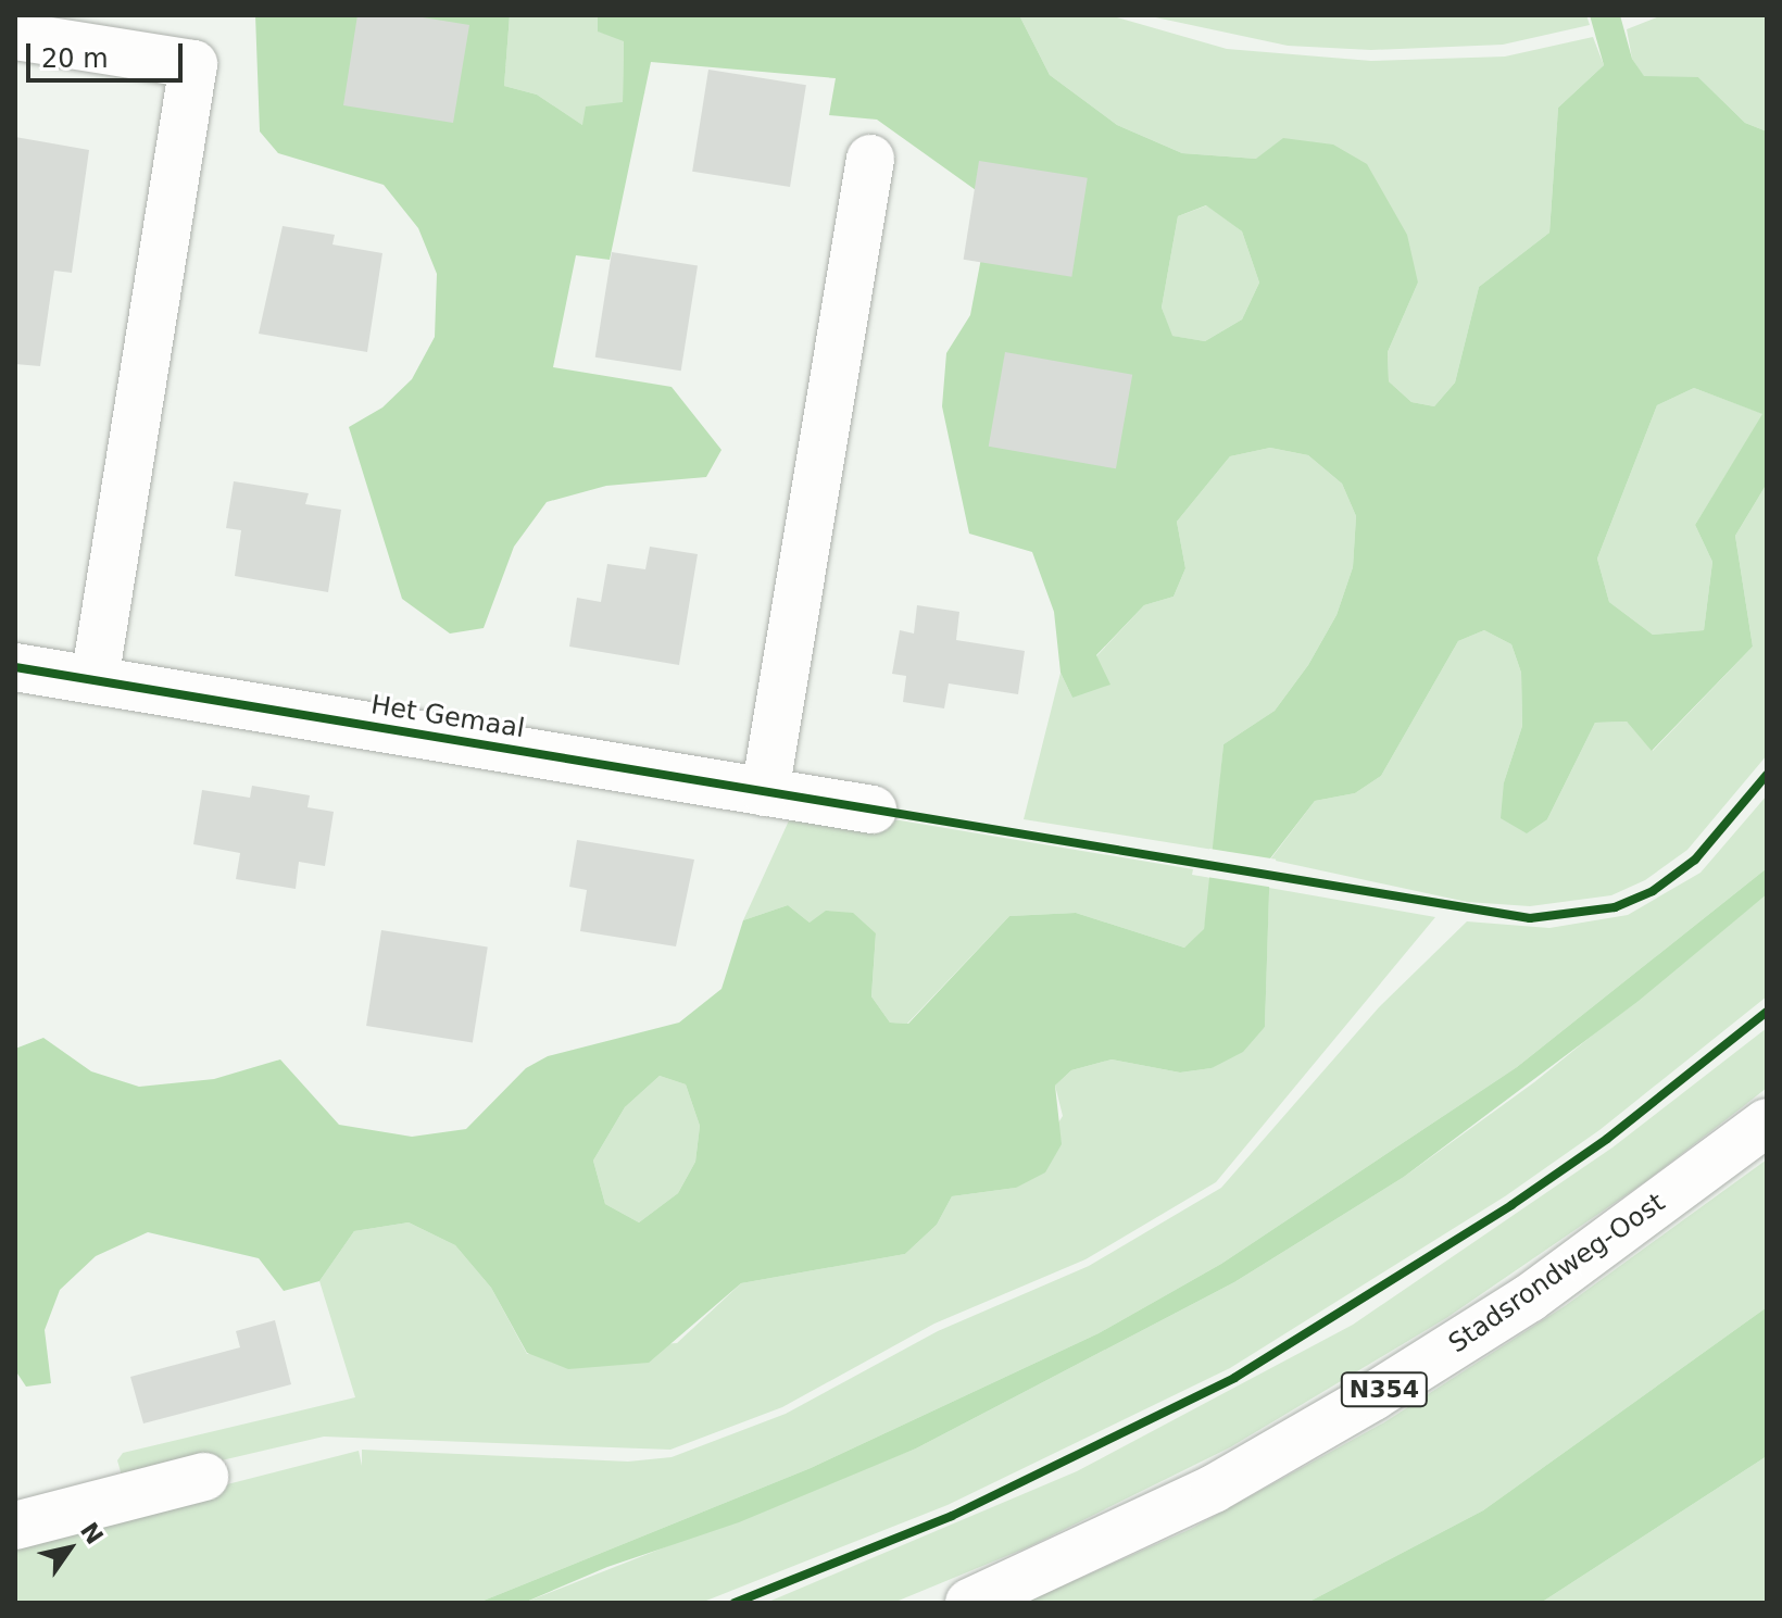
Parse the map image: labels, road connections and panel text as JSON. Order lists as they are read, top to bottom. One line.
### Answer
{"streets":{"street":["Het Gemaal","Stadsrondweg-Oost","N354"]},"scale_bar":"20 m","north":"top right"}
